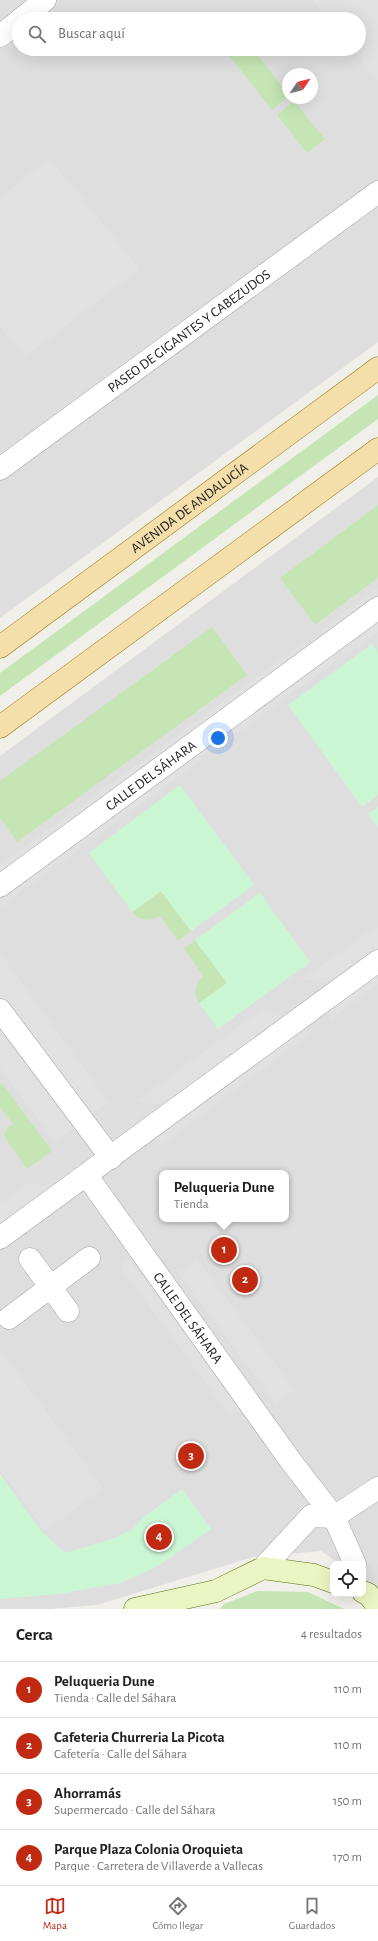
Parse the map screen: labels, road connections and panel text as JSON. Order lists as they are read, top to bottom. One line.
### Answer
{"streets":{"main road":["AVENIDA DE ANDALUCÍA"],"street":["PASEO DE GIGANTES Y CABEZUDOS","CALLE DEL SÁHARA"]},"north":"top right","page":{"search":"Buscar aquí","popup":["Peluqueria Dune","Tienda"],"pins":["1","2","3","4"],"heading":["Cerca","4 resultados"],"list":[{"mark":"1","name":"Peluqueria Dune","note":"Tienda · Calle del Sáhara","value":"110 m"},{"mark":"2","name":"Cafeteria Churreria La Picota","note":"Cafetería · Calle del Sáhara","value":"110 m"},{"mark":"3","name":"Ahorramás","note":"Supermercado · Calle del Sáhara","value":"150 m"},{"mark":"4","name":"Parque Plaza Colonia Oroquieta","note":"Parque · Carretera de Villaverde a Vallecas","value":"170 m"}],"nav":["Mapa","Cómo llegar","Guardados"]}}
